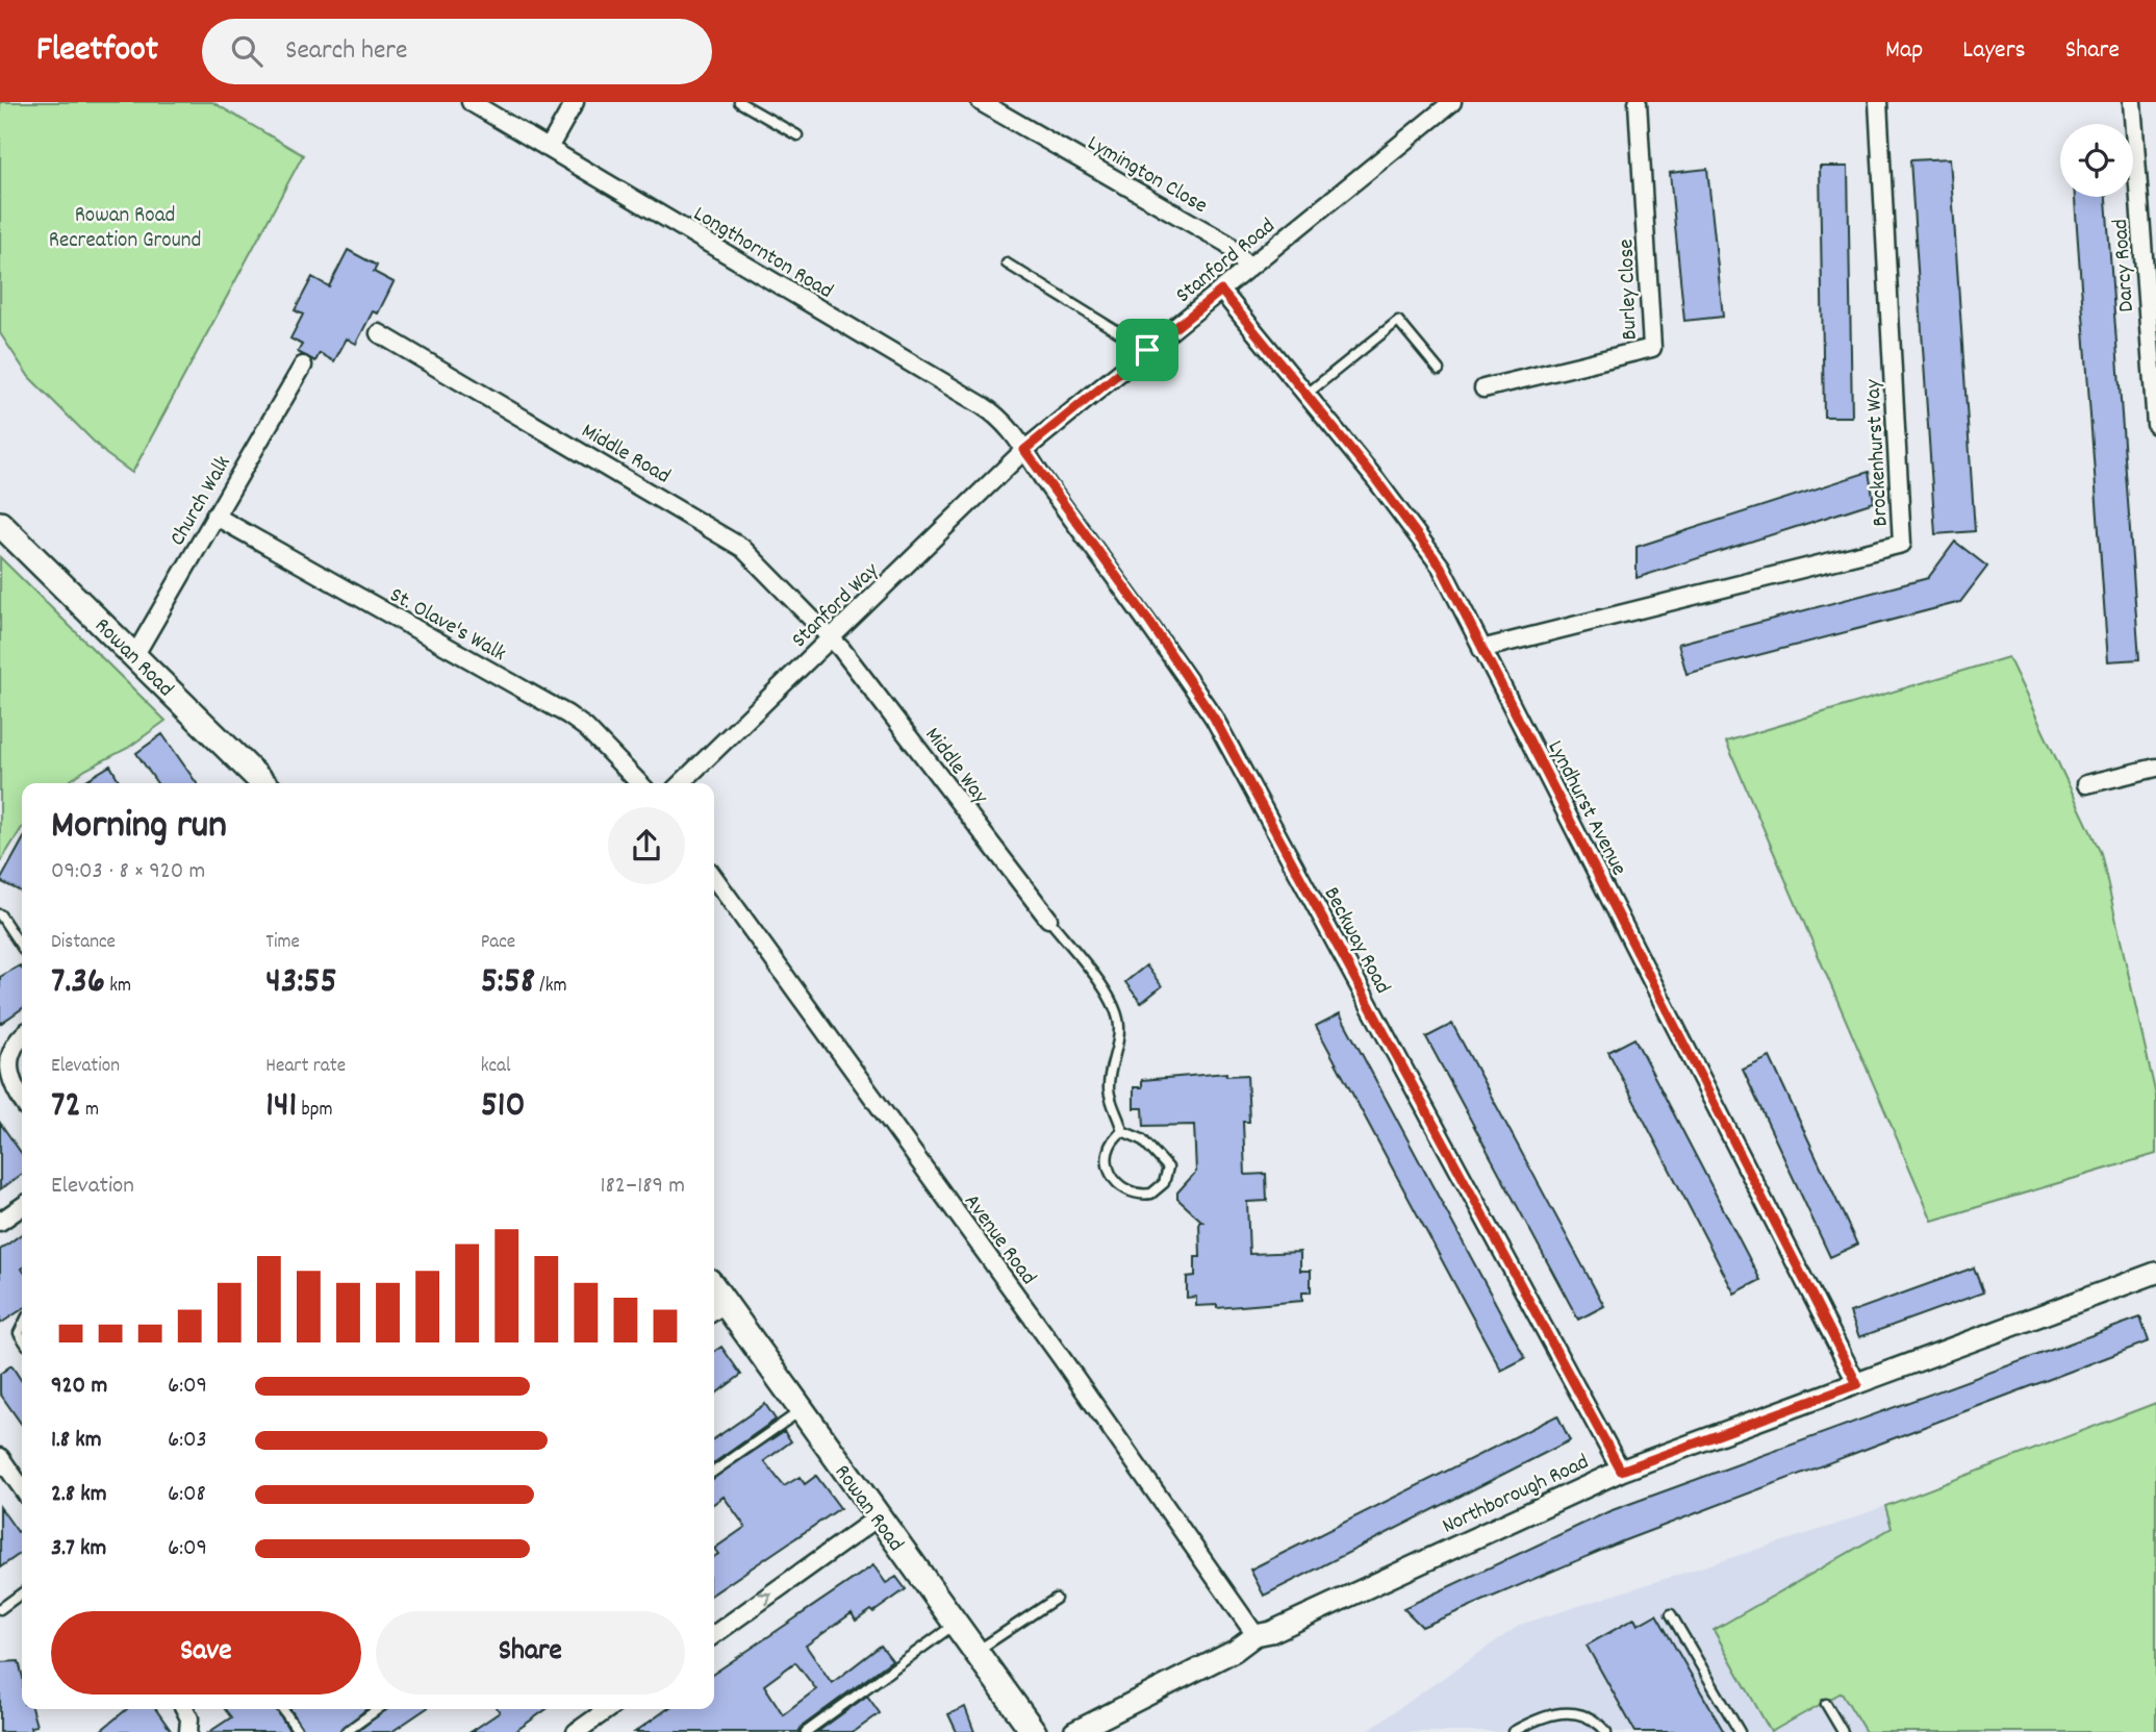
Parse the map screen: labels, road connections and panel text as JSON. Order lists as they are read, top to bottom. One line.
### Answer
{"streets":{"main road":["Rowan Road"],"street":["Lymington Close","Longthornton Road","Stanford Road","Darcy Road","Burley Close","Middle Road","Brockenhurst Way","Church Walk","Stanford Way","St. Olave's Walk","Middle Way","Lyndhurst Avenue","Beckway Road","Avenue Road","Northborough Road"]},"crossings":[["Lymington Close","Stanford Road"],["Longthornton Road","Stanford Road"],["Longthornton Road","Stanford Way"],["Longthornton Road","Beckway Road"],["Stanford Road","Stanford Way"],["Stanford Road","Lyndhurst Avenue"],["Stanford Road","Beckway Road"],["Middle Road","Stanford Way"],["Middle Road","Middle Way"],["Brockenhurst Way","Lyndhurst Avenue"],["Church Walk","St. Olave's Walk"],["Church Walk","Rowan Road"],["Stanford Way","Middle Way"],["Stanford Way","Beckway Road"],["Lyndhurst Avenue","Northborough Road"],["Beckway Road","Northborough Road"],["Avenue Road","Northborough Road"]],"parks":["Rowan Road Recreation Ground"],"page":{"header":"Fleetfoot","search":"Search here","nav":["Map","Layers","Share"],"heading":["Morning run","09:03 · 8 × 920 m"],"stats":[["Distance","7.36 km"],["Time","43:55"],["Pace","5:58 /km"],["Elevation","72 m"],["Heart rate","141 bpm"],["kcal","510"]],"chart":["Elevation","182–189 m"],"list":[{"name":"920 m","note":"6:09"},{"name":"1.8 km","note":"6:03"},{"name":"2.8 km","note":"6:08"},{"name":"3.7 km","note":"6:09"}],"buttons":["Save","Share"]}}
